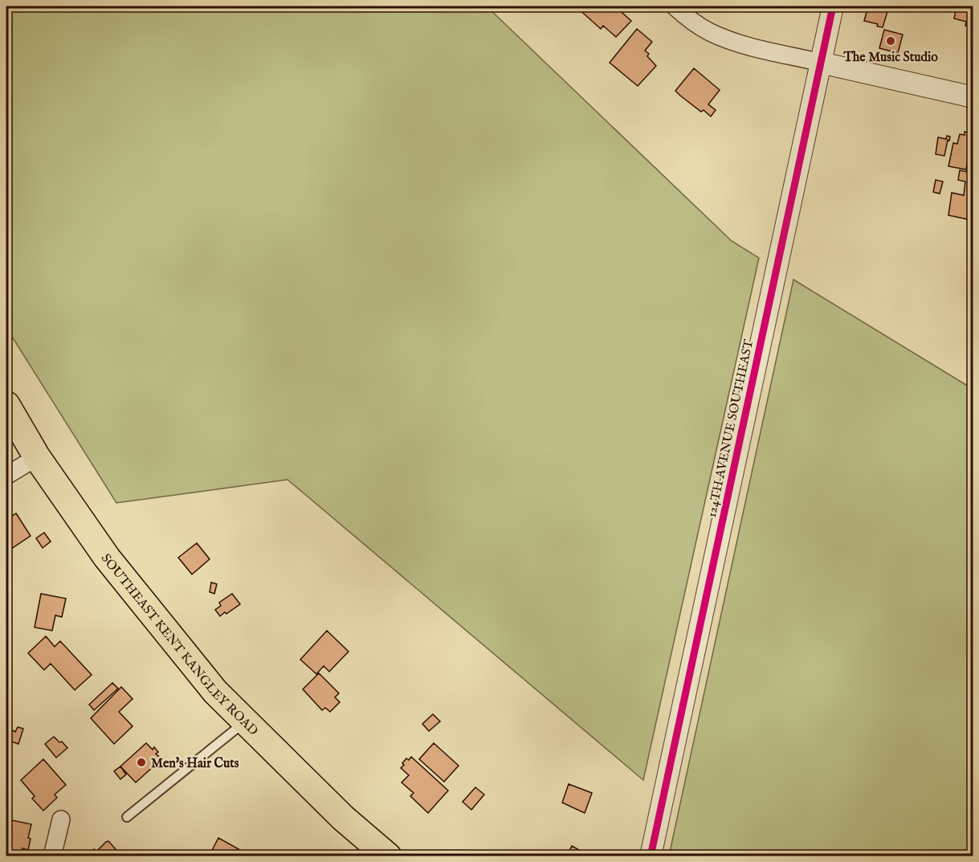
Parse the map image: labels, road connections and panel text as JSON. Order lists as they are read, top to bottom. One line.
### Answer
{"streets":{"main road":["SOUTHEAST KENT KANGLEY ROAD"],"street":["124TH AVENUE SOUTHEAST"]},"places":["The Music Studio","Men's Hair Cuts"]}
